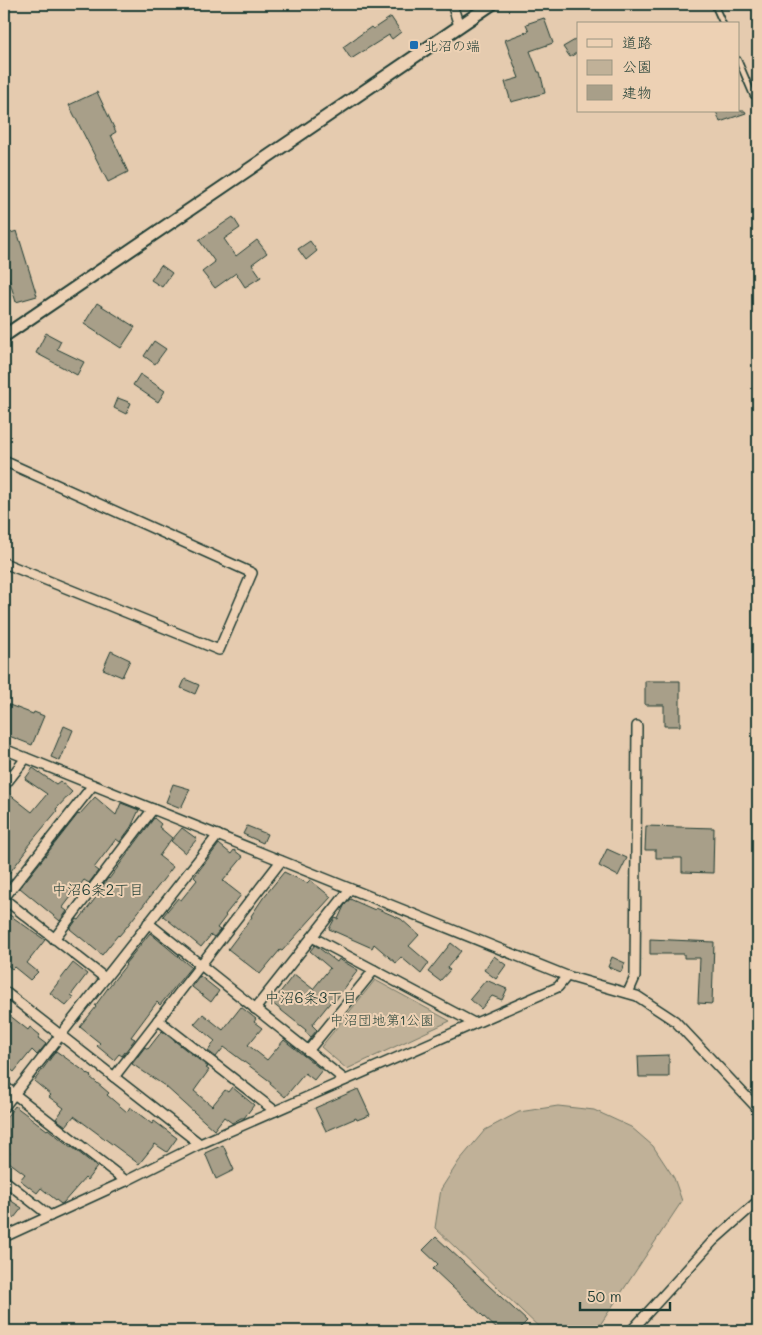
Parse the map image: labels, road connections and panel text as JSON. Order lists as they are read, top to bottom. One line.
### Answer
{"districts":["中沼6条2丁目","中沼6条3丁目"],"parks":["中沼団地第1公園"],"places":{"transit":["北沼の端"]},"legend":["道路","公園","建物"],"scale_bar":"50 m"}
